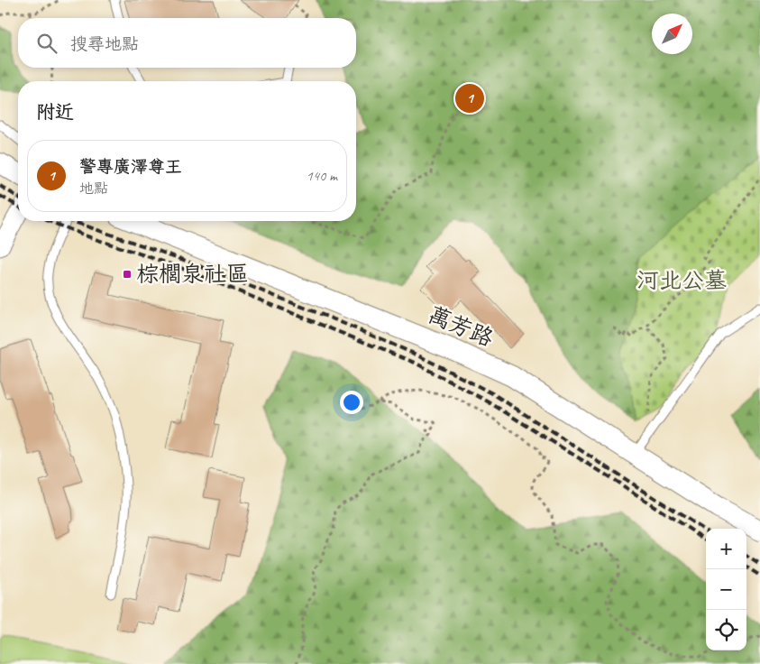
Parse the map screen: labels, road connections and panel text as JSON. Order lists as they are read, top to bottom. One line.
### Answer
{"streets":{"street":["萬芳路"]},"parks":["河北公墓"],"places":{"transit":["棕櫚泉社區"]},"north":"top right","page":{"search":"搜尋地點","heading":"附近","pins":"1","list":[{"mark":"1","name":"警專廣澤尊王","note":"地點","value":"140 m"}],"map_buttons":["+","−"]}}
